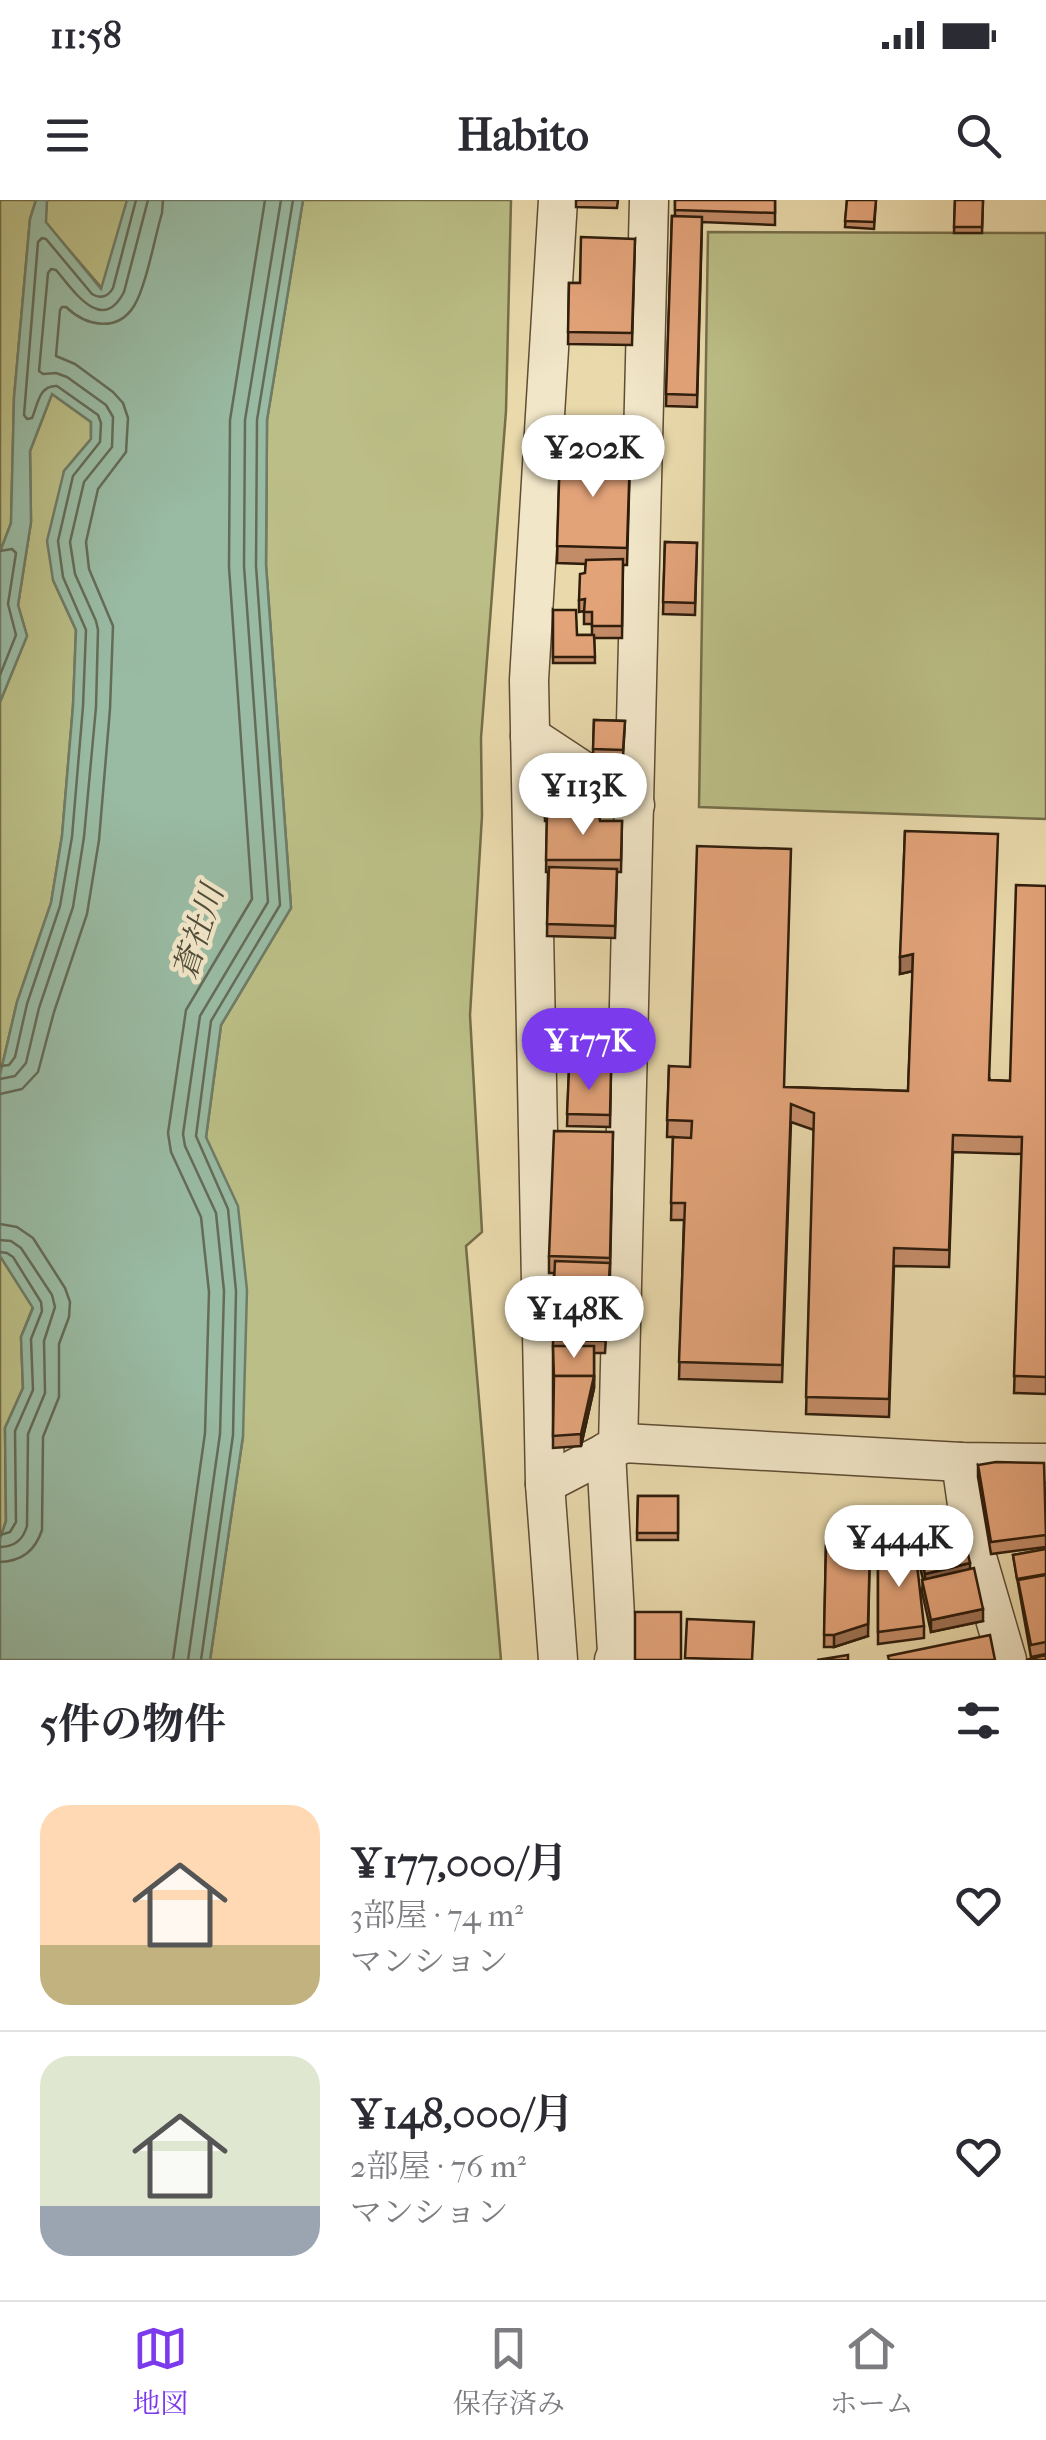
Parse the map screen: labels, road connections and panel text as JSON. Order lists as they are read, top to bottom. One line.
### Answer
{"water":["蒼社川"],"page":{"status":"11:58","header":"Habito","price":["¥202K","¥113K","¥177K","¥148K","¥444K"],"heading":"5件の物件","list":[{"name":"¥177,000/月","note":"3部屋 · 74 m² · マンション"},{"name":"¥148,000/月","note":"2部屋 · 76 m² · マンション"}],"tabs":["地図","保存済み","ホーム"]}}
